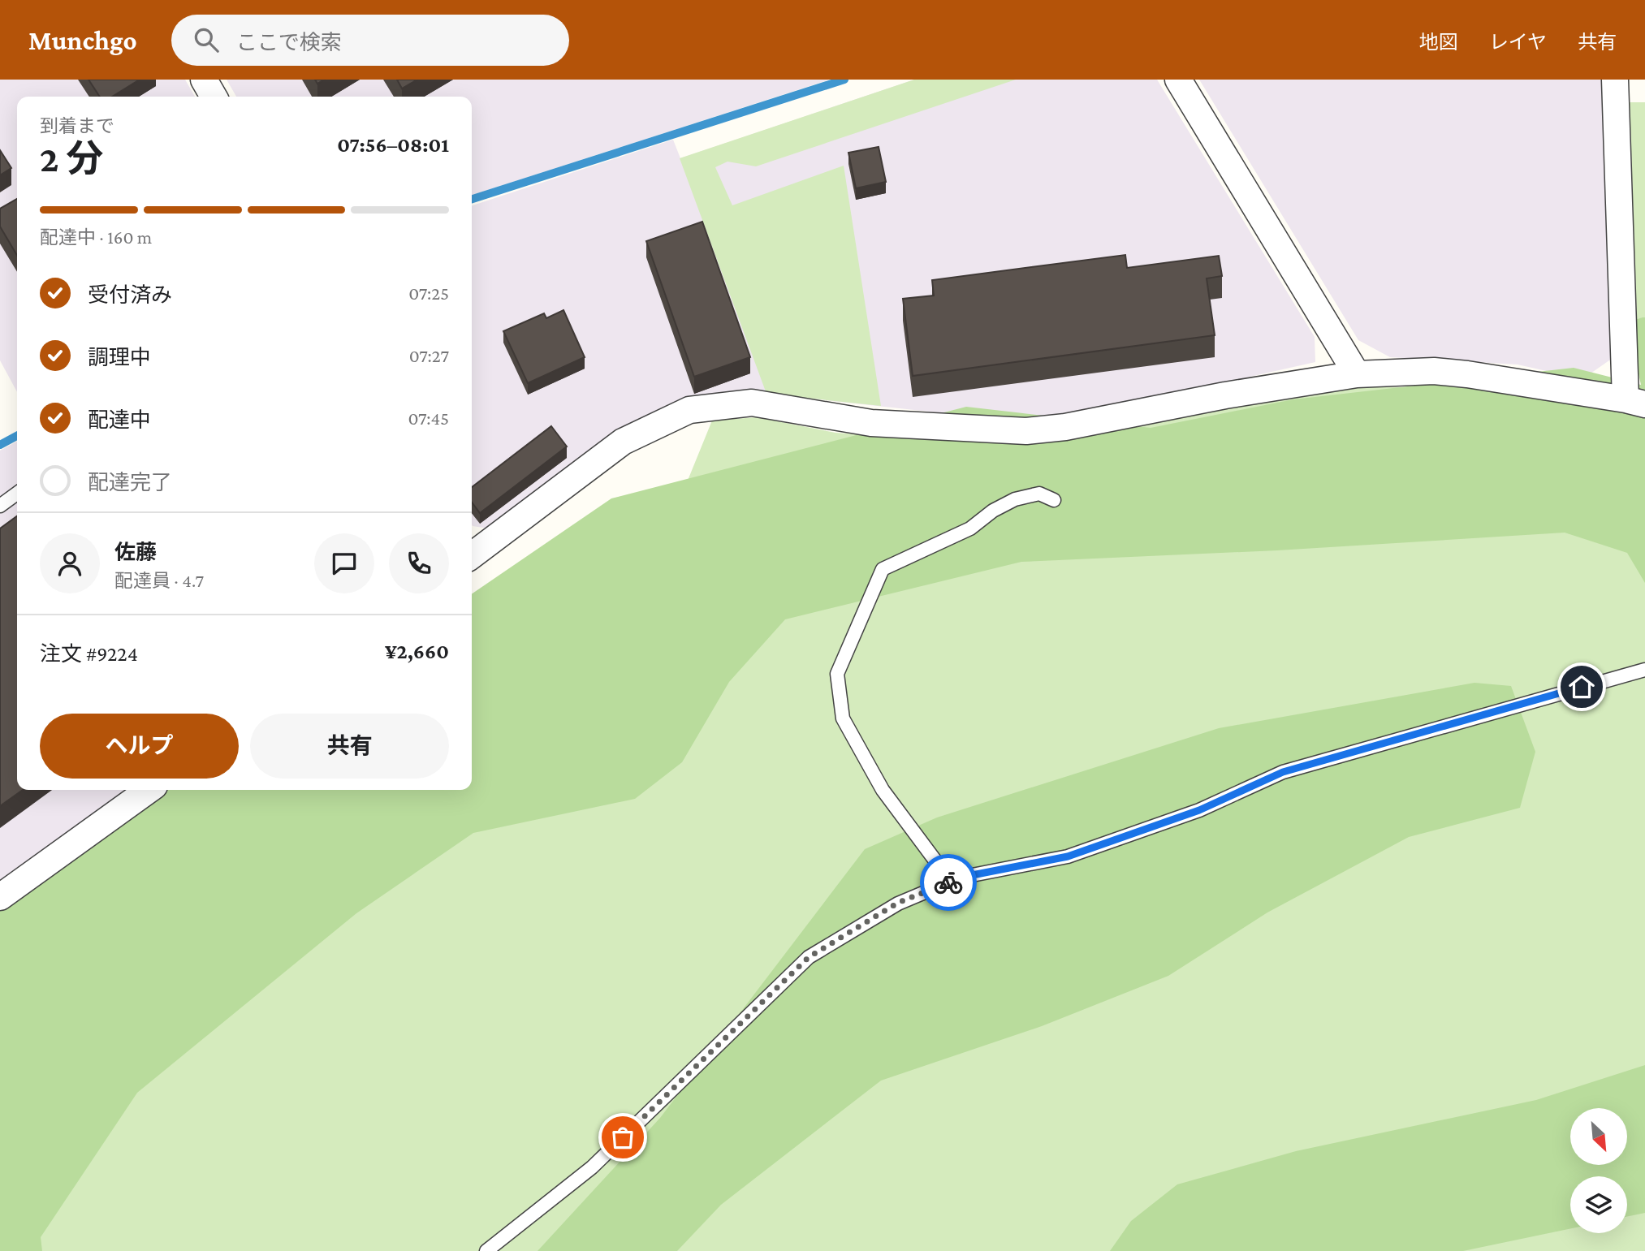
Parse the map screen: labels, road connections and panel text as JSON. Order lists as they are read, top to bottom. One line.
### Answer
{"north":"bottom right","page":{"header":"Munchgo","search":"ここで検索","nav":["地図","レイヤ","共有"],"heading":["2 分","到着まで","07:56–08:01"],"panel":["佐藤","配達員 · 4.7","注文 #9224","¥2,660"],"bar":"配達中 · 160 m","list":[["受付済み","07:25"],["調理中","07:27"],["配達中","07:45"],"配達完了"],"buttons":["ヘルプ","共有"]}}
